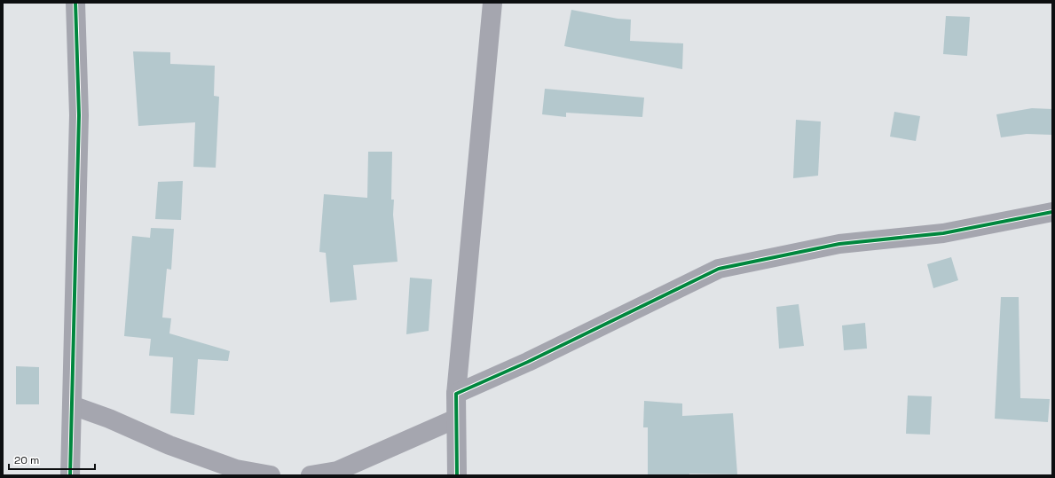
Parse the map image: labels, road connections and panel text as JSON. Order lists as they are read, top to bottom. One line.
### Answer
{"scale_bar":"20 m"}
